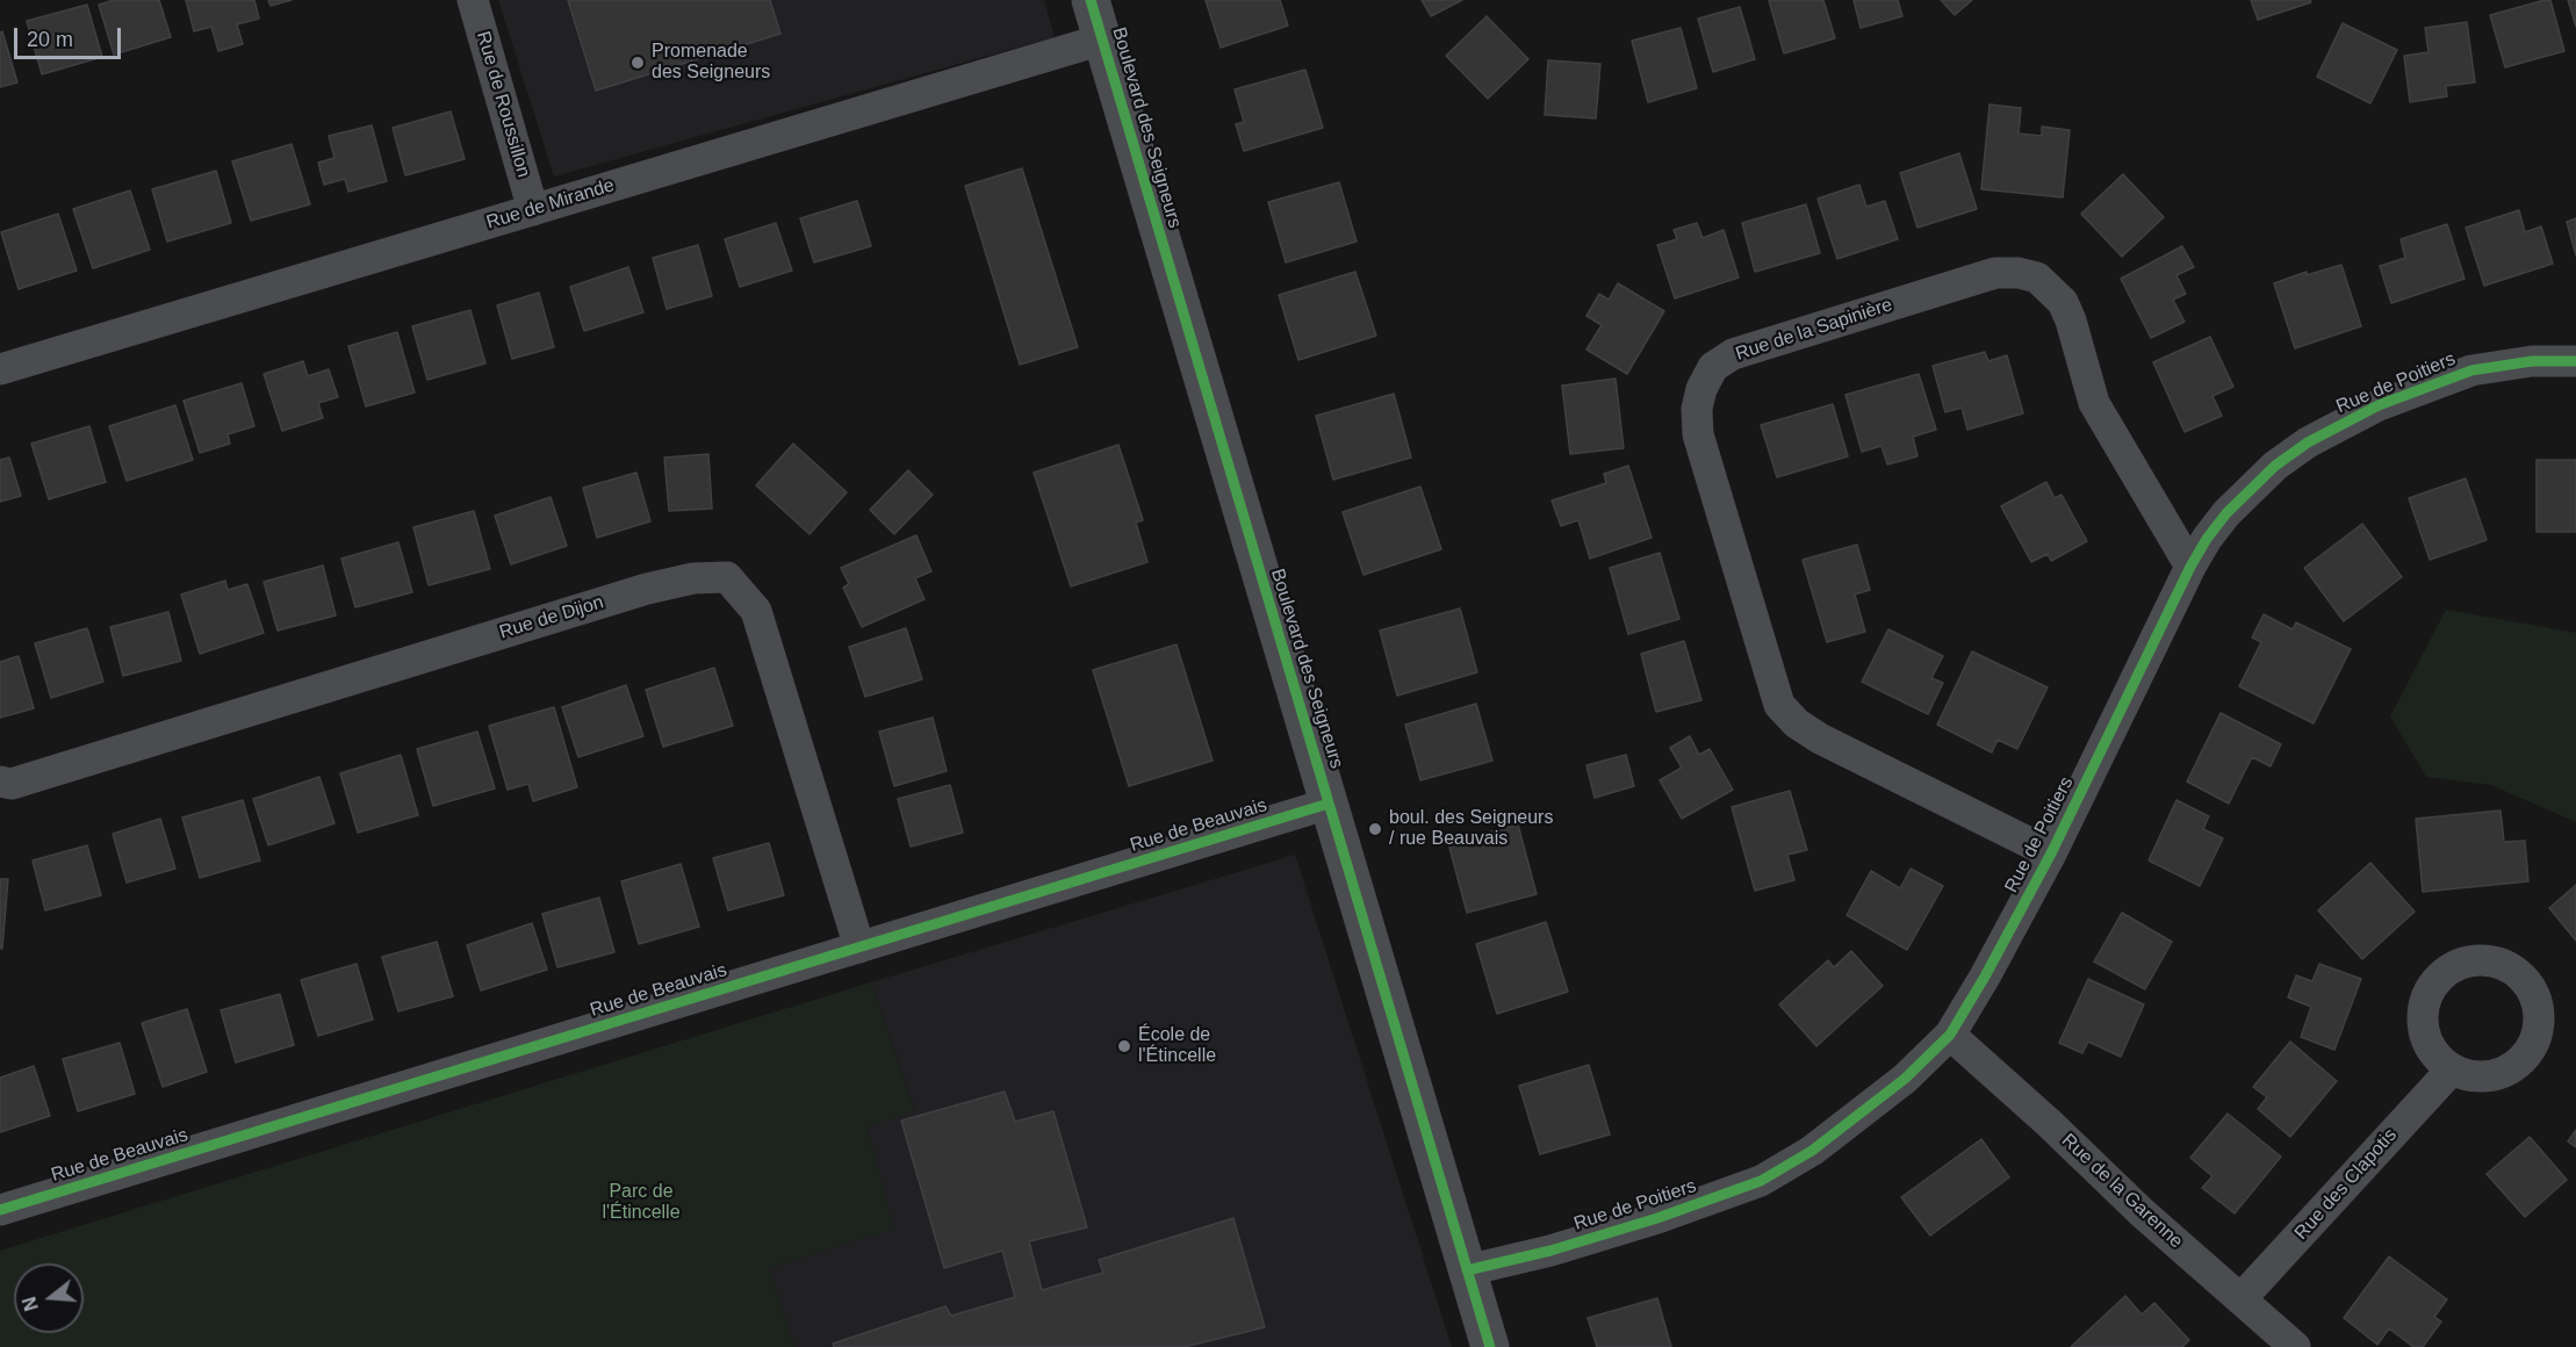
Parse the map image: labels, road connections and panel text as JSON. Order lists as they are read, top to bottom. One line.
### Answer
{"streets":{"street":["Rue de Roussillon","Boulevard des Seigneurs","Rue de Mirande","Rue de la Sapinière","Rue de Poitiers","Rue de Dijon","Rue de Beauvais","Rue des Clapotis","Rue de la Garenne"]},"crossings":[["Rue de Roussillon","Rue de Mirande"],["Boulevard des Seigneurs","Rue de Mirande"],["Boulevard des Seigneurs","Rue de Poitiers"],["Boulevard des Seigneurs","Rue de Beauvais"],["Rue de la Sapinière","Rue de Poitiers"],["Rue de Poitiers","Rue de la Garenne"],["Rue de Dijon","Rue de Beauvais"],["Rue des Clapotis","Rue de la Garenne"]],"parks":["Parc de l'Étincelle"],"places":["Promenade des Seigneurs","boul. des Seigneurs / rue Beauvais","École de l'Étincelle"],"scale_bar":"20 m","north":"left"}
